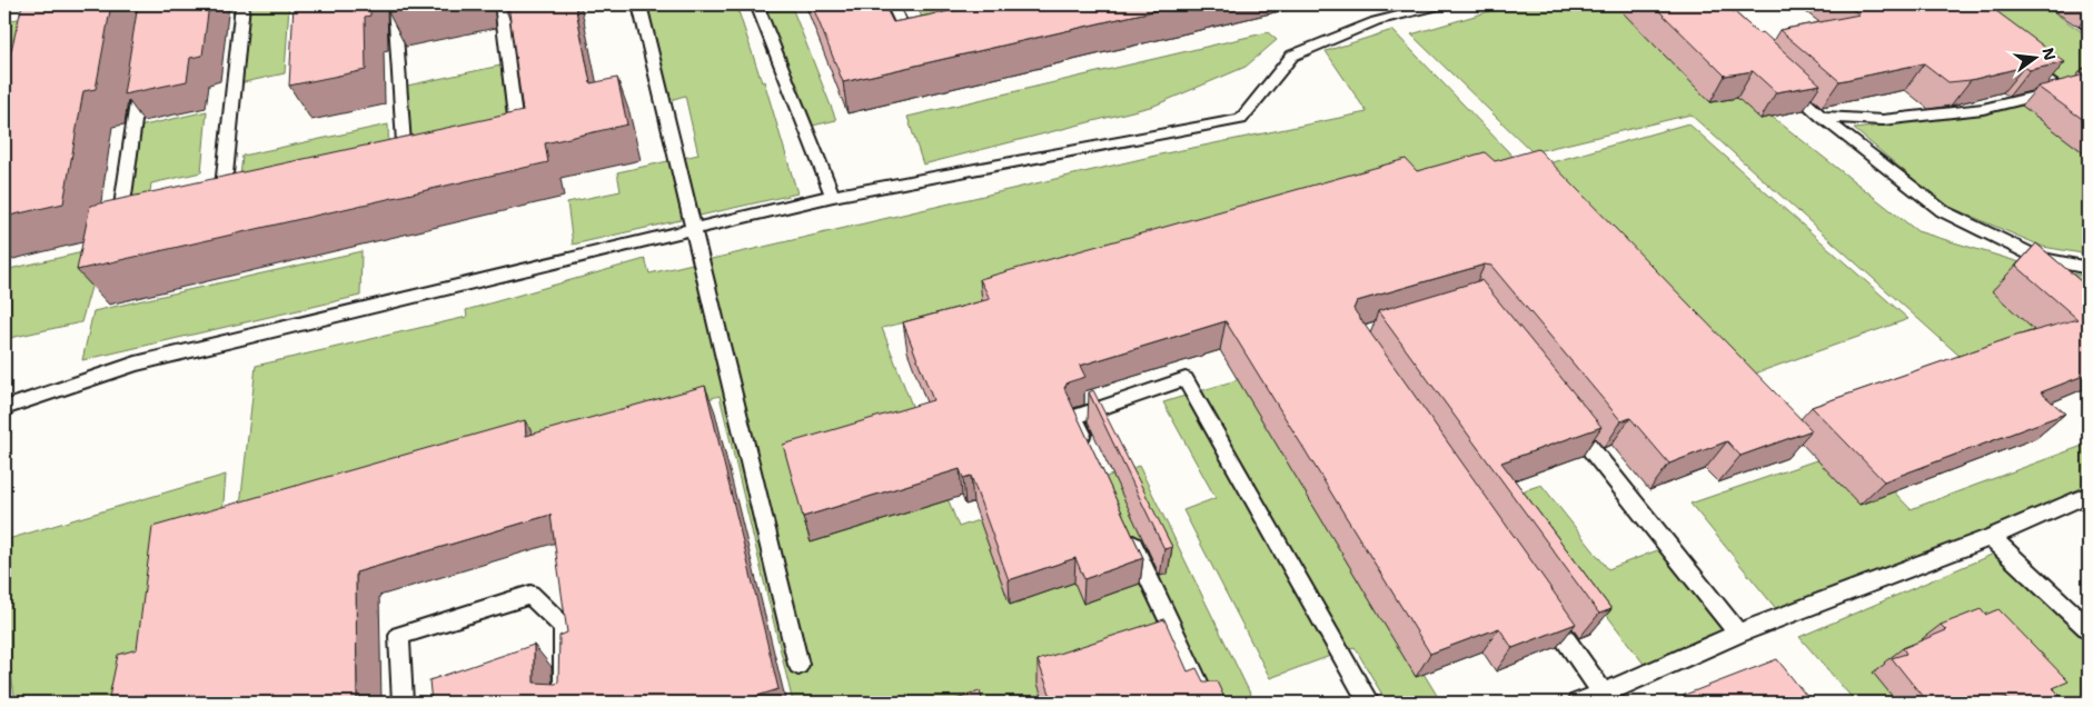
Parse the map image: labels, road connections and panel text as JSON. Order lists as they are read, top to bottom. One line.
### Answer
{"north":"right"}
